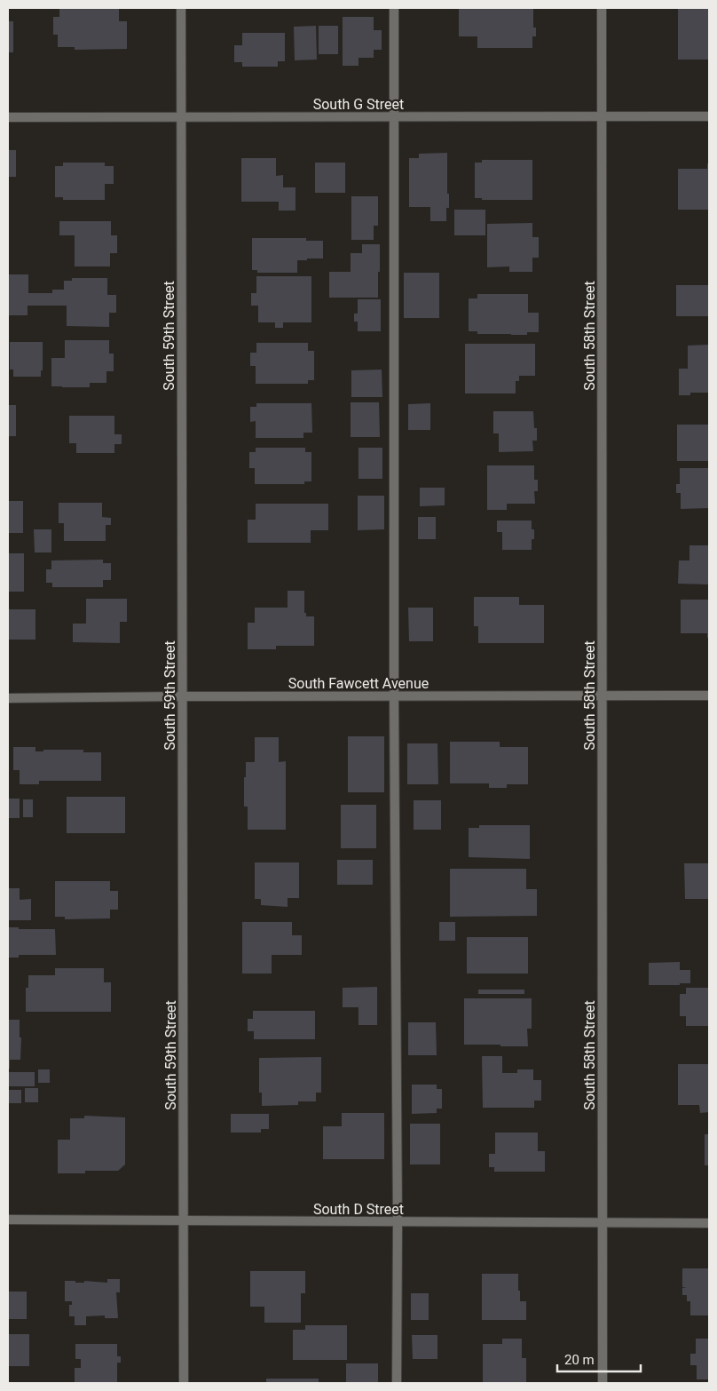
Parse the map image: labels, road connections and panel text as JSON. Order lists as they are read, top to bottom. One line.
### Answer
{"streets":{"street":["South G Street","South 59th Street","South 58th Street","South Fawcett Avenue","South D Street"]},"crossings":[["South G Street","South 59th Street"],["South G Street","South 58th Street"],["South 59th Street","South Fawcett Avenue"],["South 59th Street","South D Street"],["South 58th Street","South Fawcett Avenue"],["South 58th Street","South D Street"]],"scale_bar":"20 m"}
